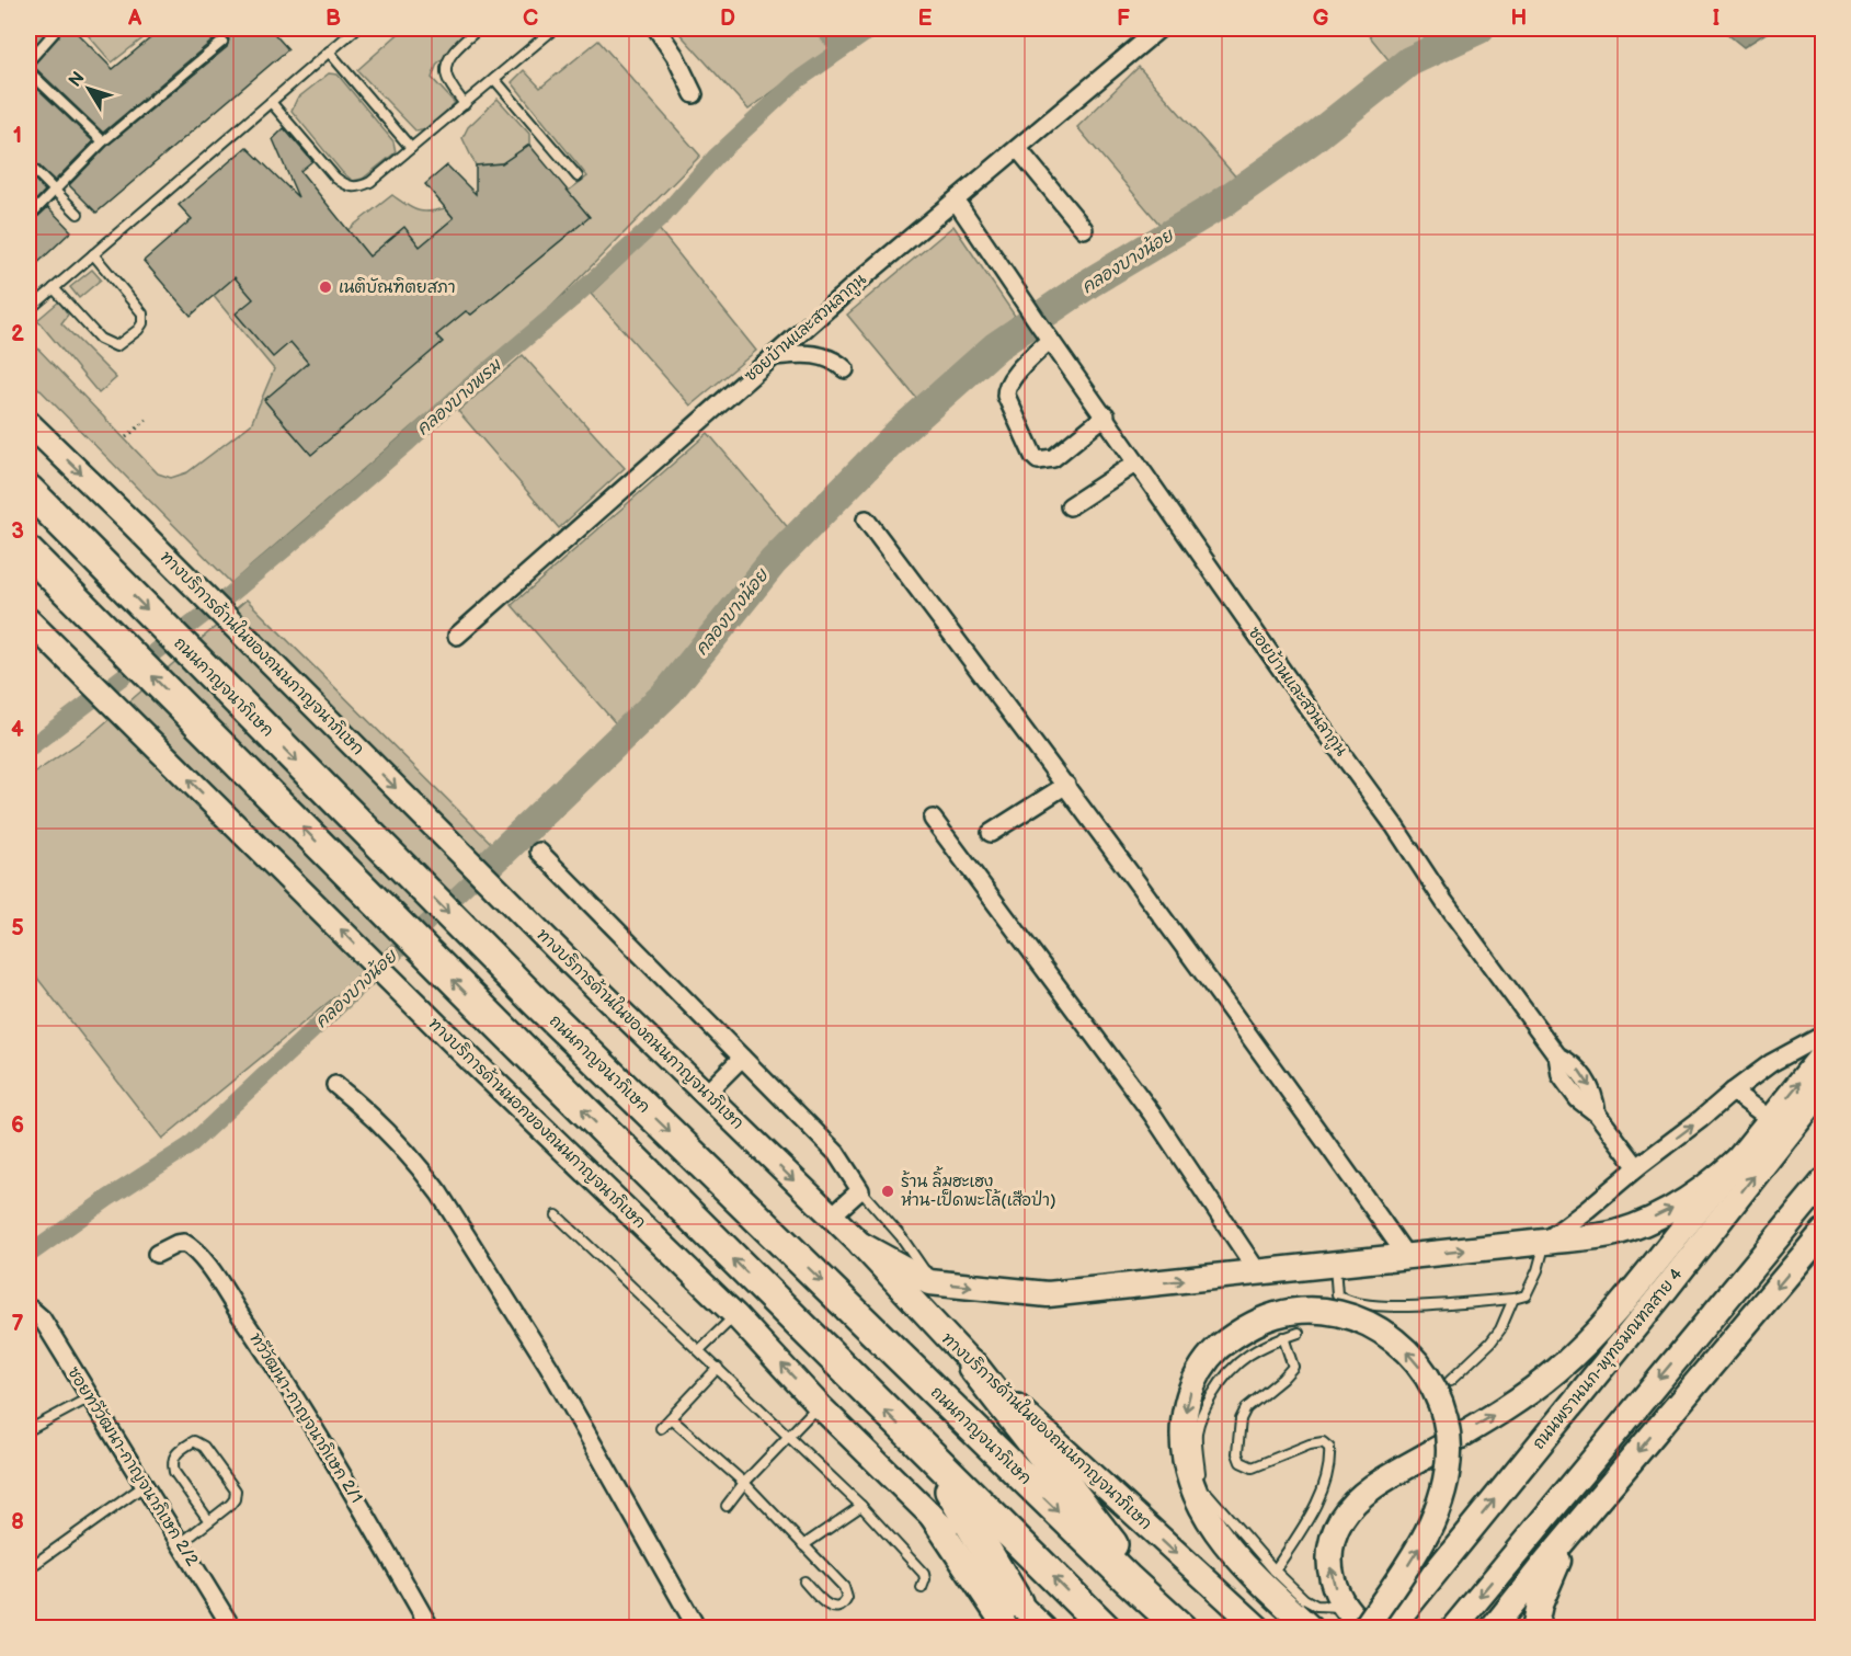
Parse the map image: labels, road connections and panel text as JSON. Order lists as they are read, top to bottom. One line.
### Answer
{"streets":{"highway":["ถนนกาญจนาภิเษก"],"main road":["ทางบริการด้านในของถนนกาญจนาภิเษก","ทางบริการด้านนอกของถนนกาญจนาภิเษก","ถนนพรานนก-พุทธมณฑลสาย 4"],"street":["ซอยบ้านและสวนลากูน","ทวีวัฒนา-กาญจนาภิเษก 2/1","ซอยทวีวัฒนา-กาญจนาภิเษก 2/2"]},"one_way":["ทางบริการด้านในของถนนกาญจนาภิเษก","ทางบริการด้านนอกของถนนกาญจนาภิเษก"],"water":["คลองบางน้อย","คลองบางพรม"],"places":["เนติบัณฑิตยสภา","ร้าน ลิ้มฮะเฮง ห่าน-เป็ดพะโล้(เสือป่า)"],"north":"top left","grid":{"columns":["A","B","C","D","E","F","G","H","I"],"rows":["1","2","3","4","5","6","7","8"]}}
